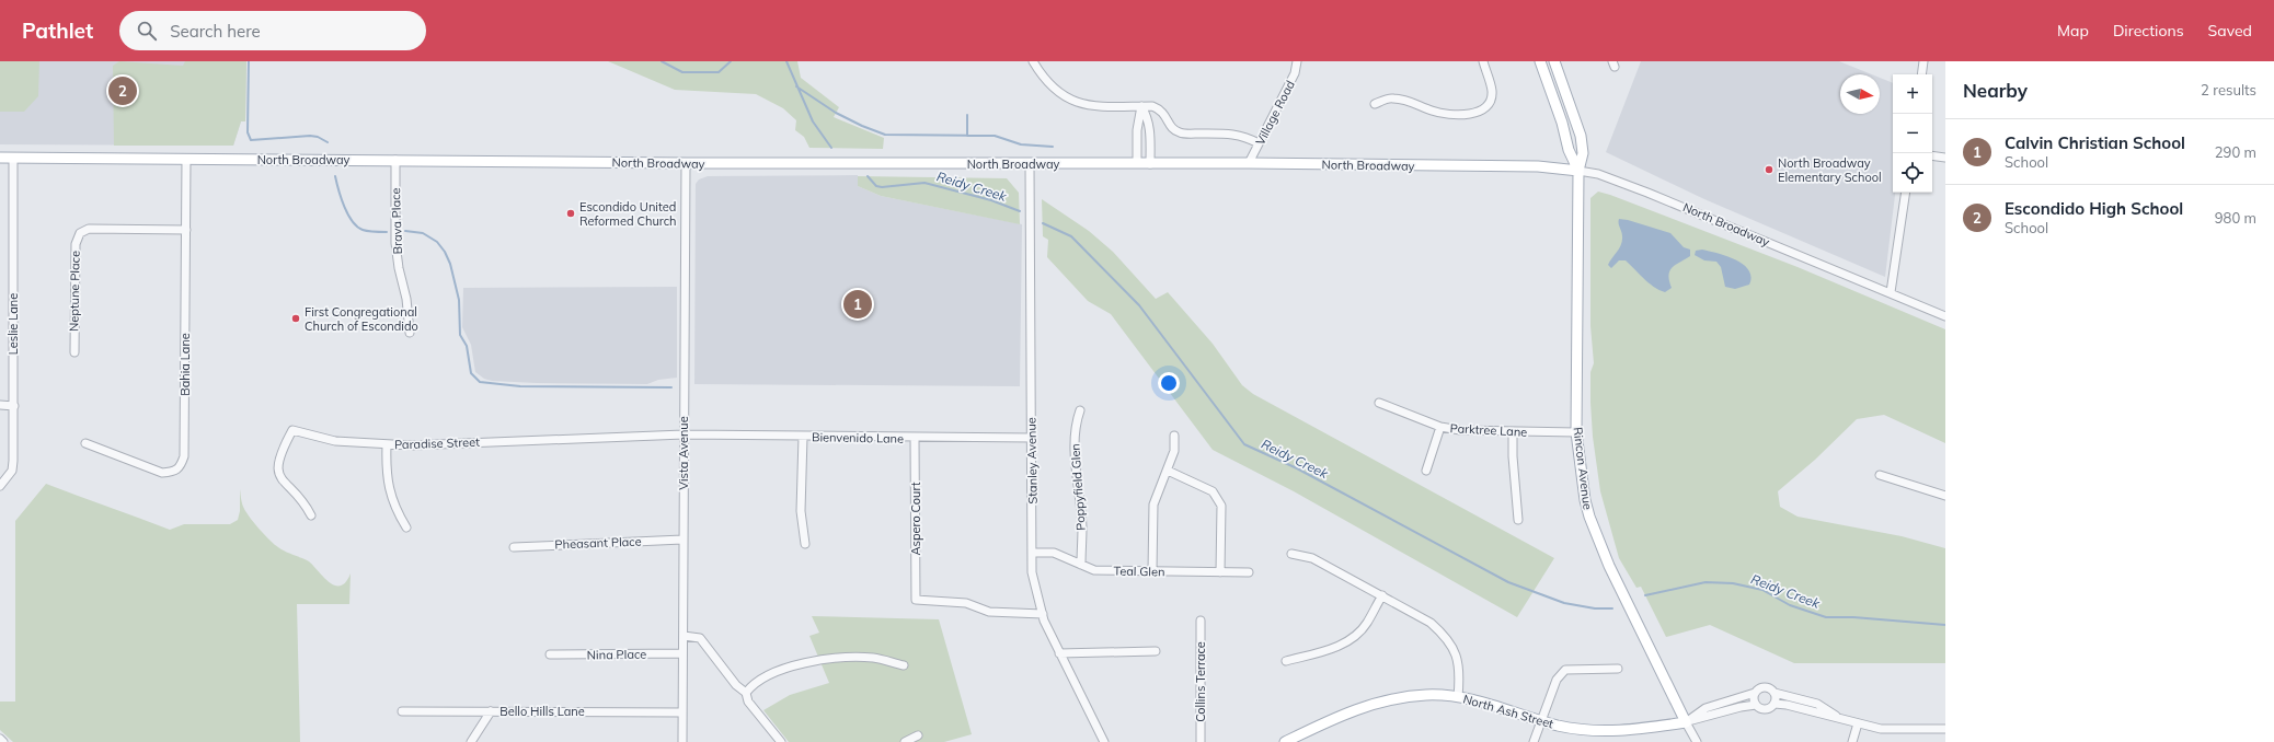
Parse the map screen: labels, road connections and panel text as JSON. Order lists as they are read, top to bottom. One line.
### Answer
{"streets":{"main road":["North Broadway","Rincon Avenue","North Ash Street"],"street":["Village Road","Brava Place","Neptune Place","Leslie Lane","Bahia Lane","Parktree Lane","Bienvenido Lane","Paradise Street","Vista Avenue","Stanley Avenue","Poppyfield Glen","Aspero Court","Pheasant Place","Teal Glen","Nina Place","Collins Terrace","Bello Hills Lane"]},"crossings":[["Village Road","North Broadway"],["North Broadway","Brava Place"],["North Broadway","Leslie Lane"],["North Broadway","Bahia Lane"],["North Broadway","Vista Avenue"],["North Broadway","Stanley Avenue"],["North Broadway","Rincon Avenue"],["Neptune Place","Bahia Lane"],["Parktree Lane","Rincon Avenue"],["Bienvenido Lane","Paradise Street"],["Bienvenido Lane","Vista Avenue"],["Bienvenido Lane","Stanley Avenue"],["Bienvenido Lane","Aspero Court"],["Paradise Street","Vista Avenue"],["Vista Avenue","Pheasant Place"],["Vista Avenue","Nina Place"],["Vista Avenue","Bello Hills Lane"],["Stanley Avenue","Aspero Court"],["Stanley Avenue","Teal Glen"],["Rincon Avenue","North Ash Street"],["Poppyfield Glen","Teal Glen"]],"water":["Reidy Creek"],"places":["North Broadway Elementary School","Escondido United Reformed Church","First Congregational Church of Escondido"],"north":"right","page":{"header":"Pathlet","search":"Search here","nav":["Map","Directions","Saved"],"heading":["Nearby","2 results"],"map_buttons":["+","−"],"pins":["2","1"],"list":[{"mark":"1","name":"Calvin Christian School","note":"School","value":"290 m"},{"mark":"2","name":"Escondido High School","note":"School","value":"980 m"}]}}
